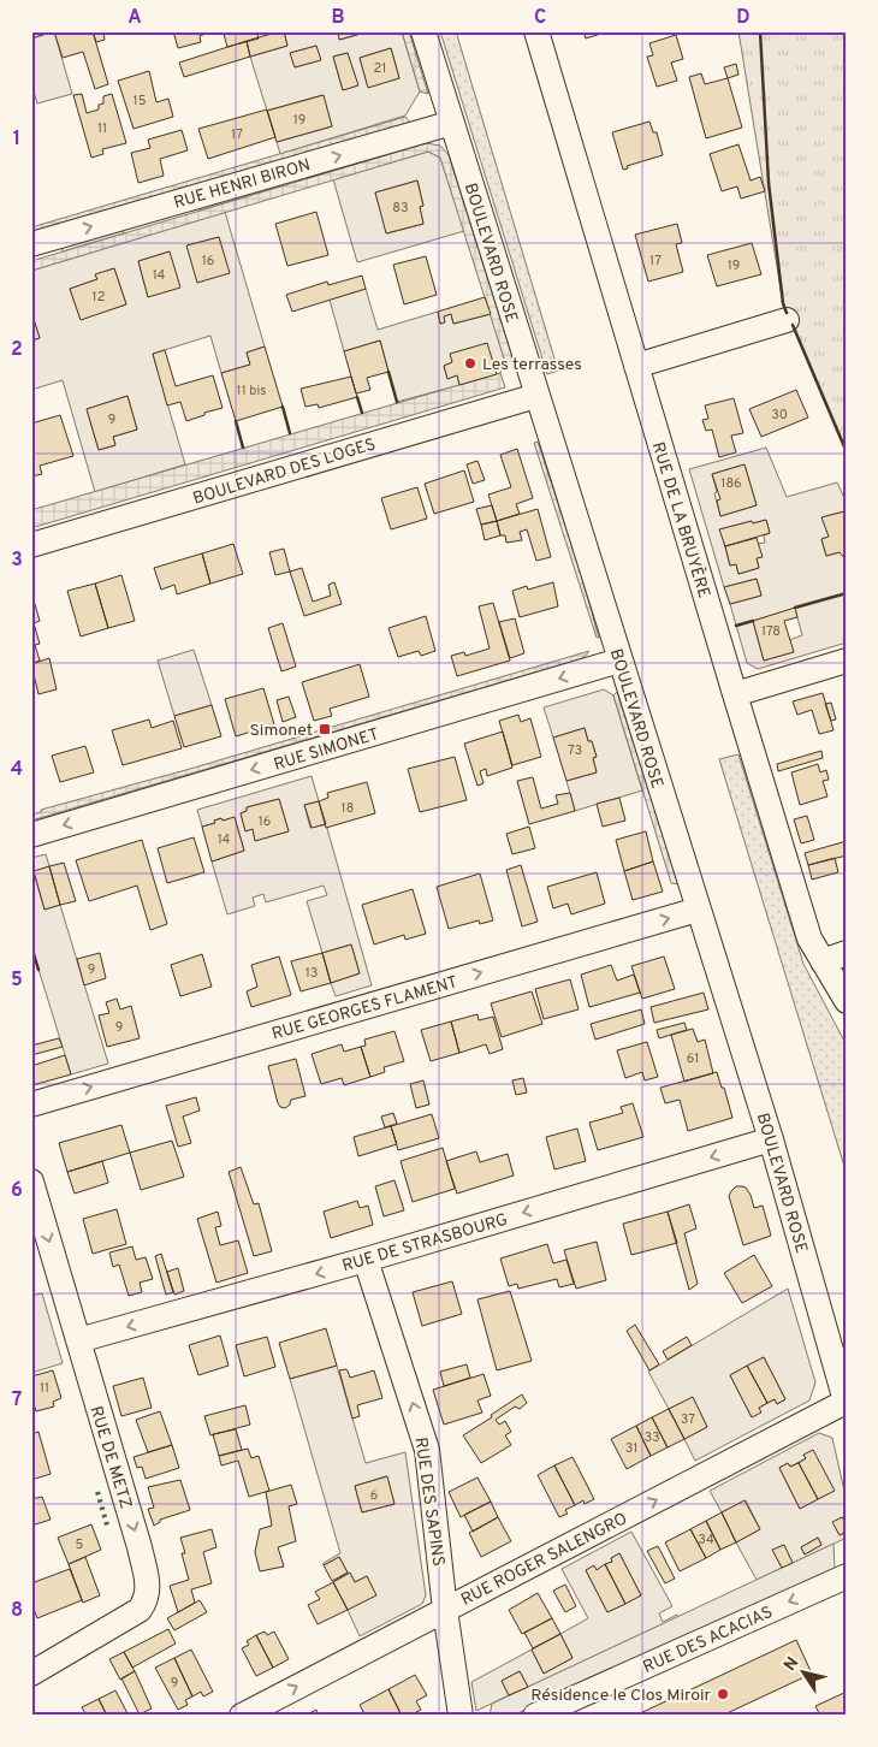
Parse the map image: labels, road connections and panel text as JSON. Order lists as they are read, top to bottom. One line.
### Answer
{"streets":{"street":["RUE HENRI BIRON","BOULEVARD ROSE","BOULEVARD DES LOGES","RUE DE LA BRUYÈRE","RUE SIMONET","RUE GEORGES FLAMENT","RUE DE STRASBOURG","RUE DE METZ","RUE DES SAPINS","RUE ROGER SALENGRO","RUE DES ACACIAS"]},"crossings":[["RUE HENRI BIRON","BOULEVARD ROSE"],["BOULEVARD ROSE","BOULEVARD DES LOGES"],["BOULEVARD ROSE","RUE SIMONET"],["BOULEVARD ROSE","RUE GEORGES FLAMENT"],["BOULEVARD ROSE","RUE DE STRASBOURG"],["BOULEVARD ROSE","RUE ROGER SALENGRO"],["RUE DE STRASBOURG","RUE DE METZ"],["RUE DE STRASBOURG","RUE DES SAPINS"],["RUE DES SAPINS","RUE ROGER SALENGRO"]],"one_way":["RUE HENRI BIRON","RUE SIMONET","RUE GEORGES FLAMENT","RUE DE STRASBOURG","RUE DE METZ","RUE DES SAPINS","RUE ROGER SALENGRO","RUE DES ACACIAS"],"places":{"other":["Les terrasses","Résidence le Clos Miroir"],"transit":["Simonet"]},"house_numbers":["21","15","19","11","17","83","16","17","19","14","12","11 bis","30","9","186","178","73","18","16","14","9","13","9","61","11","37","33","31","6","34","5","9"],"north":"top left","grid":{"columns":["A","B","C","D"],"rows":["1","2","3","4","5","6","7","8"]}}
